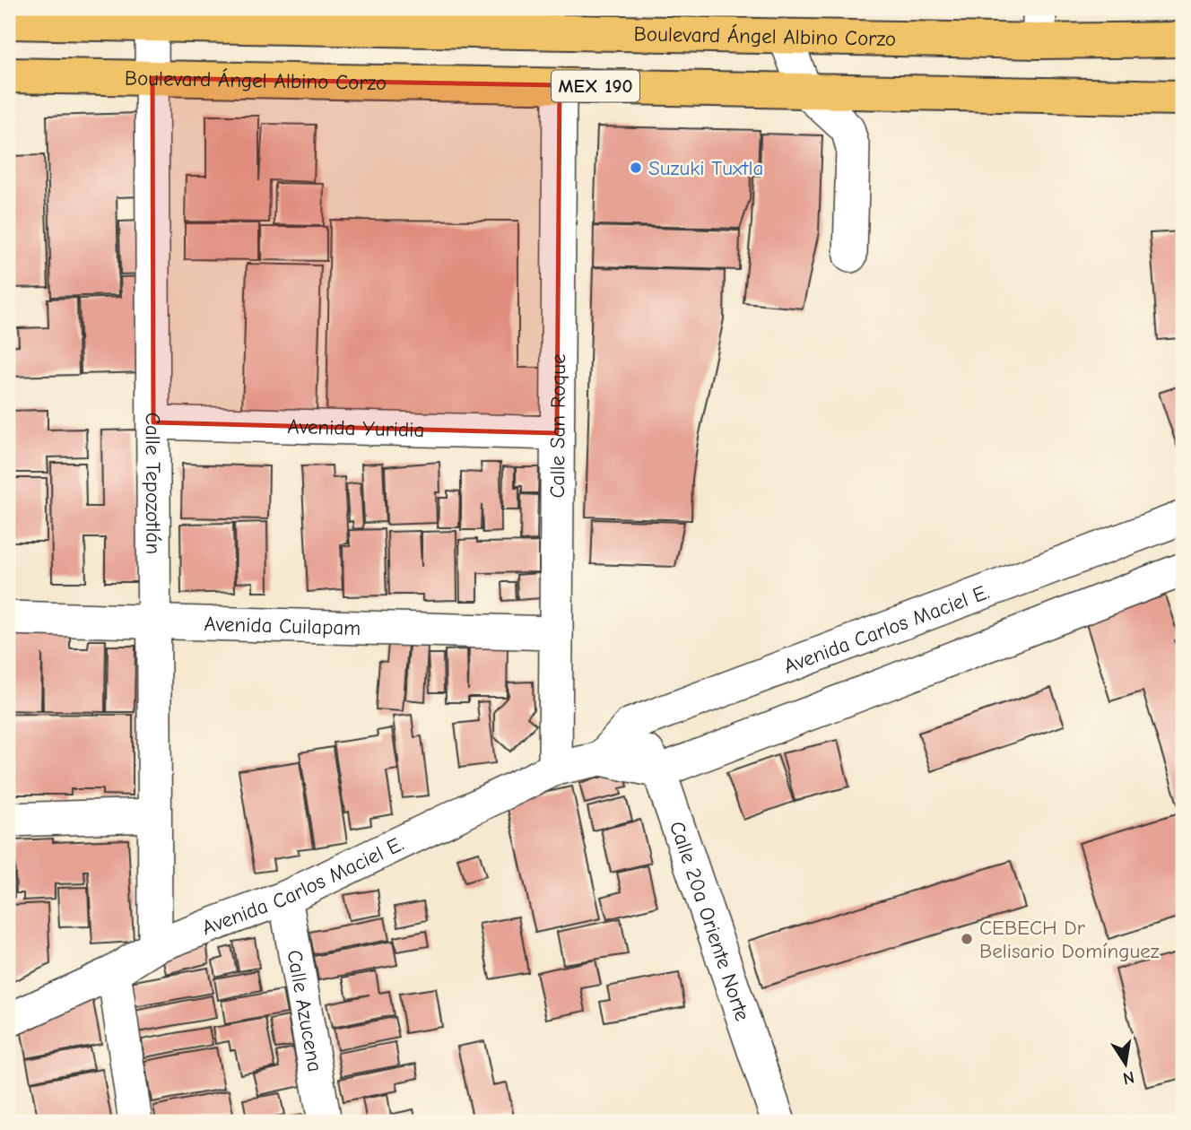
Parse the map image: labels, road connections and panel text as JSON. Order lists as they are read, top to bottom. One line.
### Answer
{"streets":{"main road":["Boulevard Ángel Albino Corzo","MEX 190"],"street":["Calle San Roque","Avenida Yuridia","Calle Tepozotlán","Avenida Cuilapam","Avenida Carlos Maciel E.","Calle 20a Oriente Norte","Calle Azucena"]},"crossings":[["Boulevard Ángel Albino Corzo","Calle San Roque"],["Boulevard Ángel Albino Corzo","Calle Tepozotlán"],["Calle San Roque","Avenida Yuridia"],["Calle San Roque","Avenida Cuilapam"],["Calle San Roque","Avenida Carlos Maciel E."],["Avenida Yuridia","Calle Tepozotlán"],["Calle Tepozotlán","Avenida Cuilapam"],["Calle Tepozotlán","Avenida Carlos Maciel E."],["Avenida Carlos Maciel E.","Calle 20a Oriente Norte"],["Avenida Carlos Maciel E.","Calle Azucena"]],"places":["Suzuki Tuxtla","CEBECH Dr Belisario Domínguez"],"north":"bottom"}
